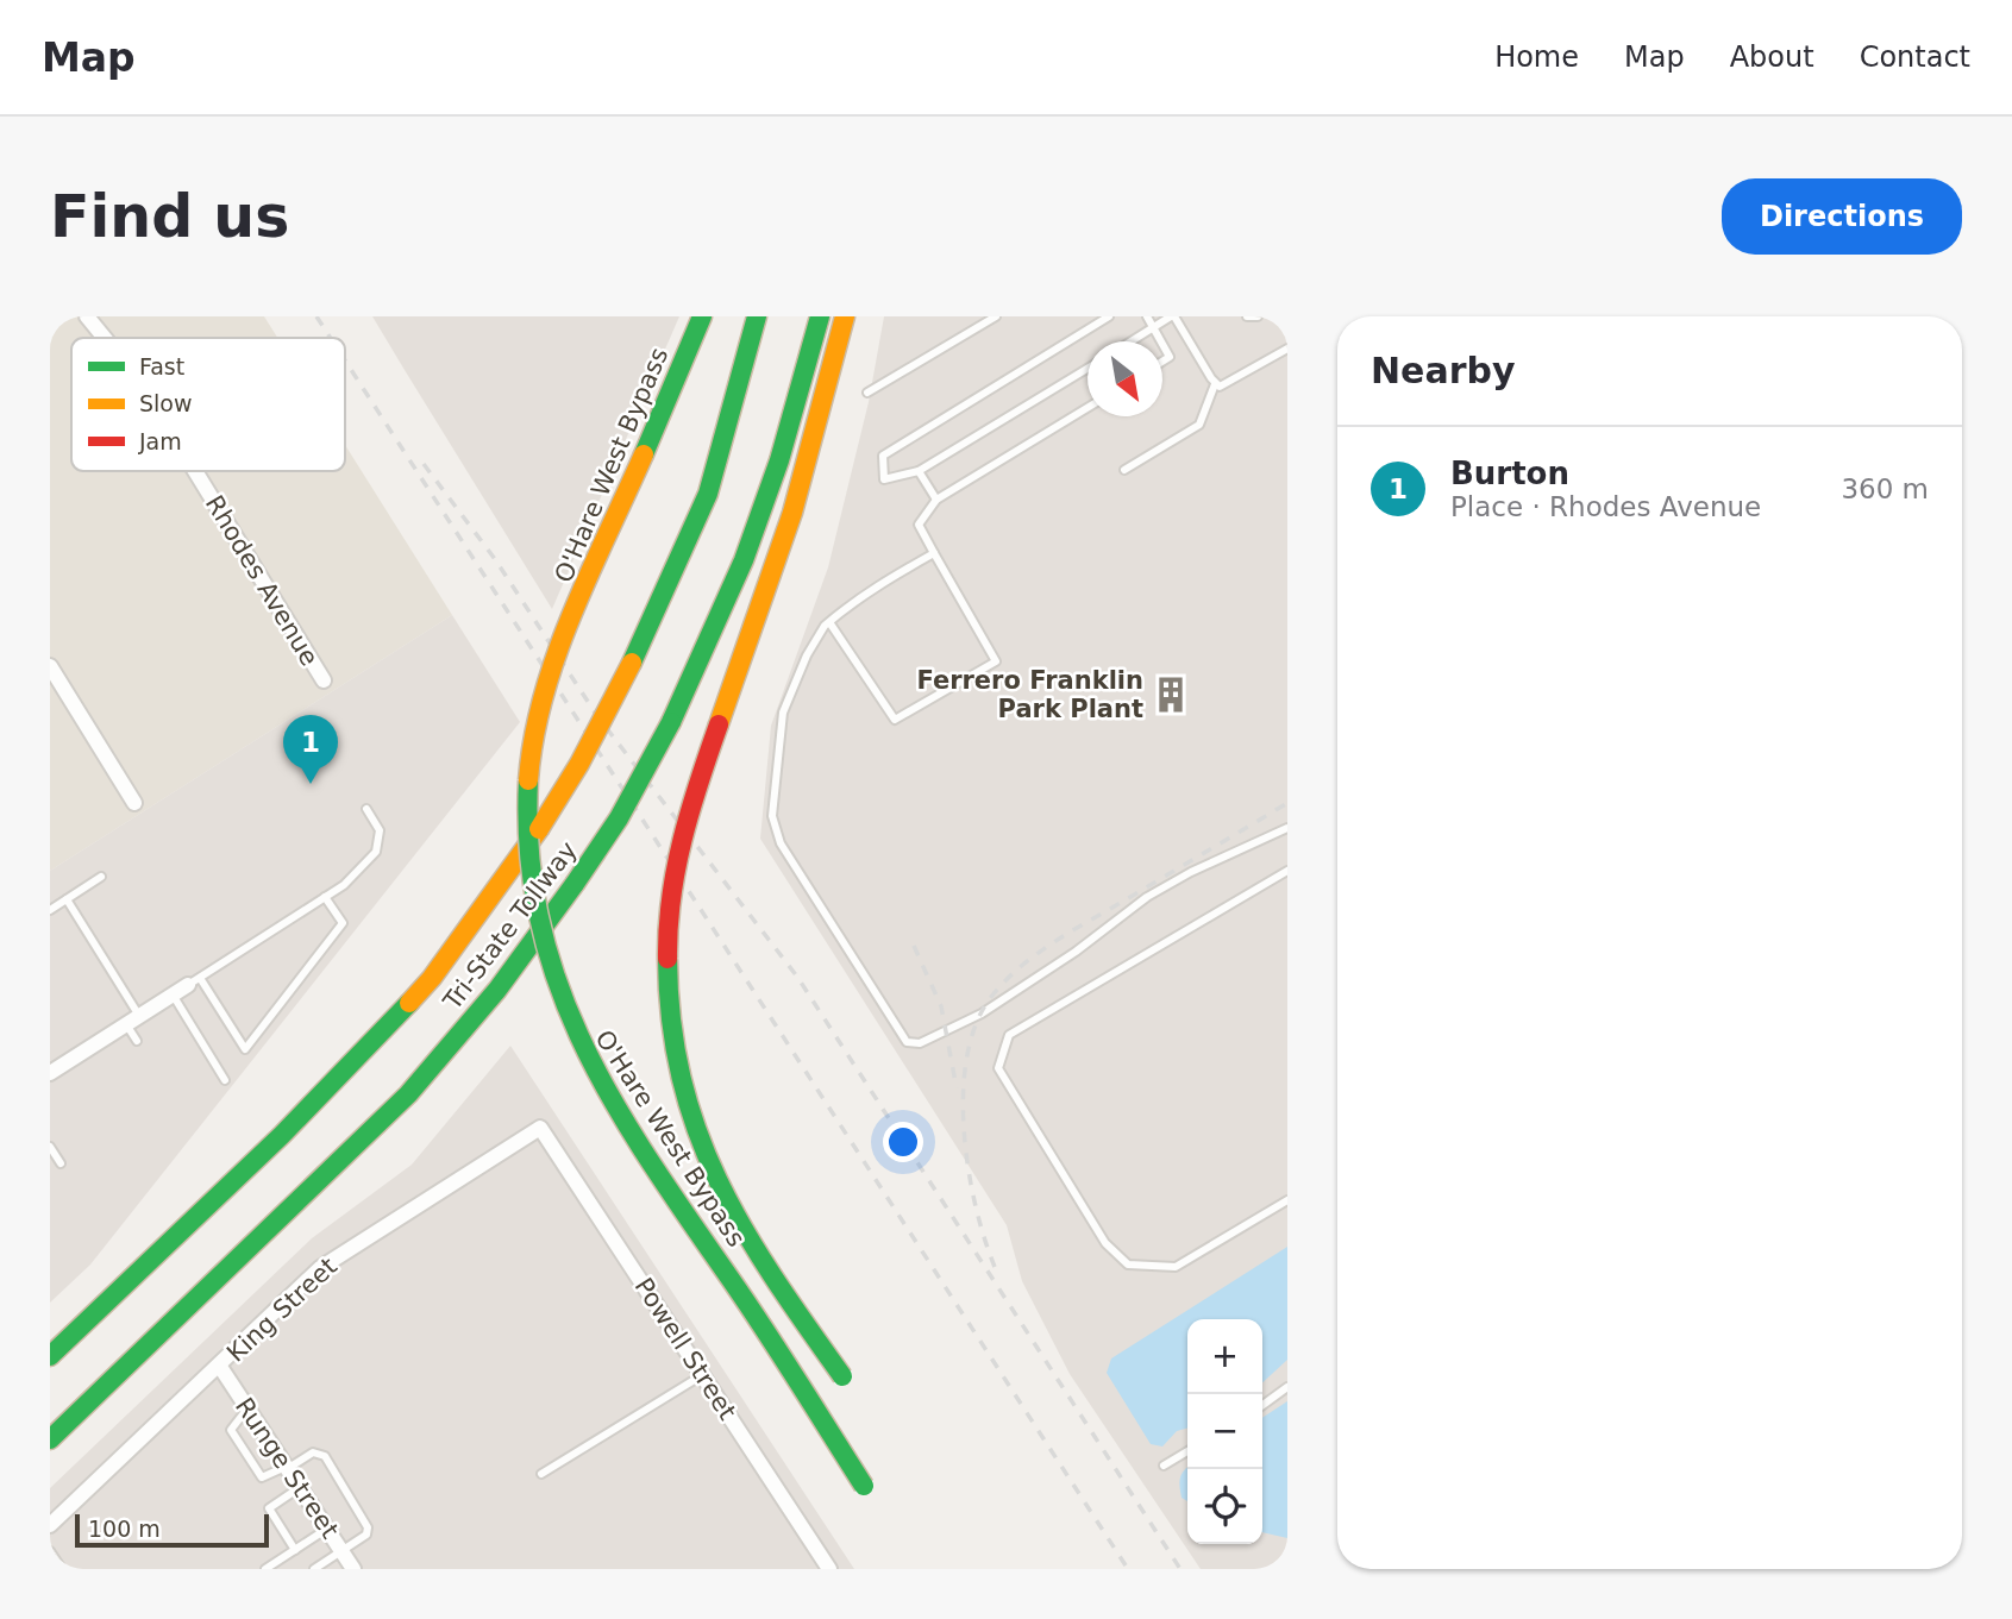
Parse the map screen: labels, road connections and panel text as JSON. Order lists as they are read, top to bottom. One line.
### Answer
{"streets":{"highway":["O'Hare West Bypass","Tri-State Tollway"],"street":["Rhodes Avenue","King Street","Powell Street","Runge Street"]},"crossings":[["King Street","Powell Street"],["King Street","Runge Street"]],"places":{"building":["Ferrero Franklin Park Plant"]},"legend":["Fast","Slow","Jam"],"scale_bar":"100 m","north":"bottom right","page":{"header":"Map","nav":["Home","Map","About","Contact"],"buttons":"Directions","title":"Find us","heading":"Nearby","list":[{"mark":"1","name":"Burton","note":"Place · Rhodes Avenue","value":"360 m"}],"pins":"1","map_buttons":["+","−"],"scale":"100 m"}}
